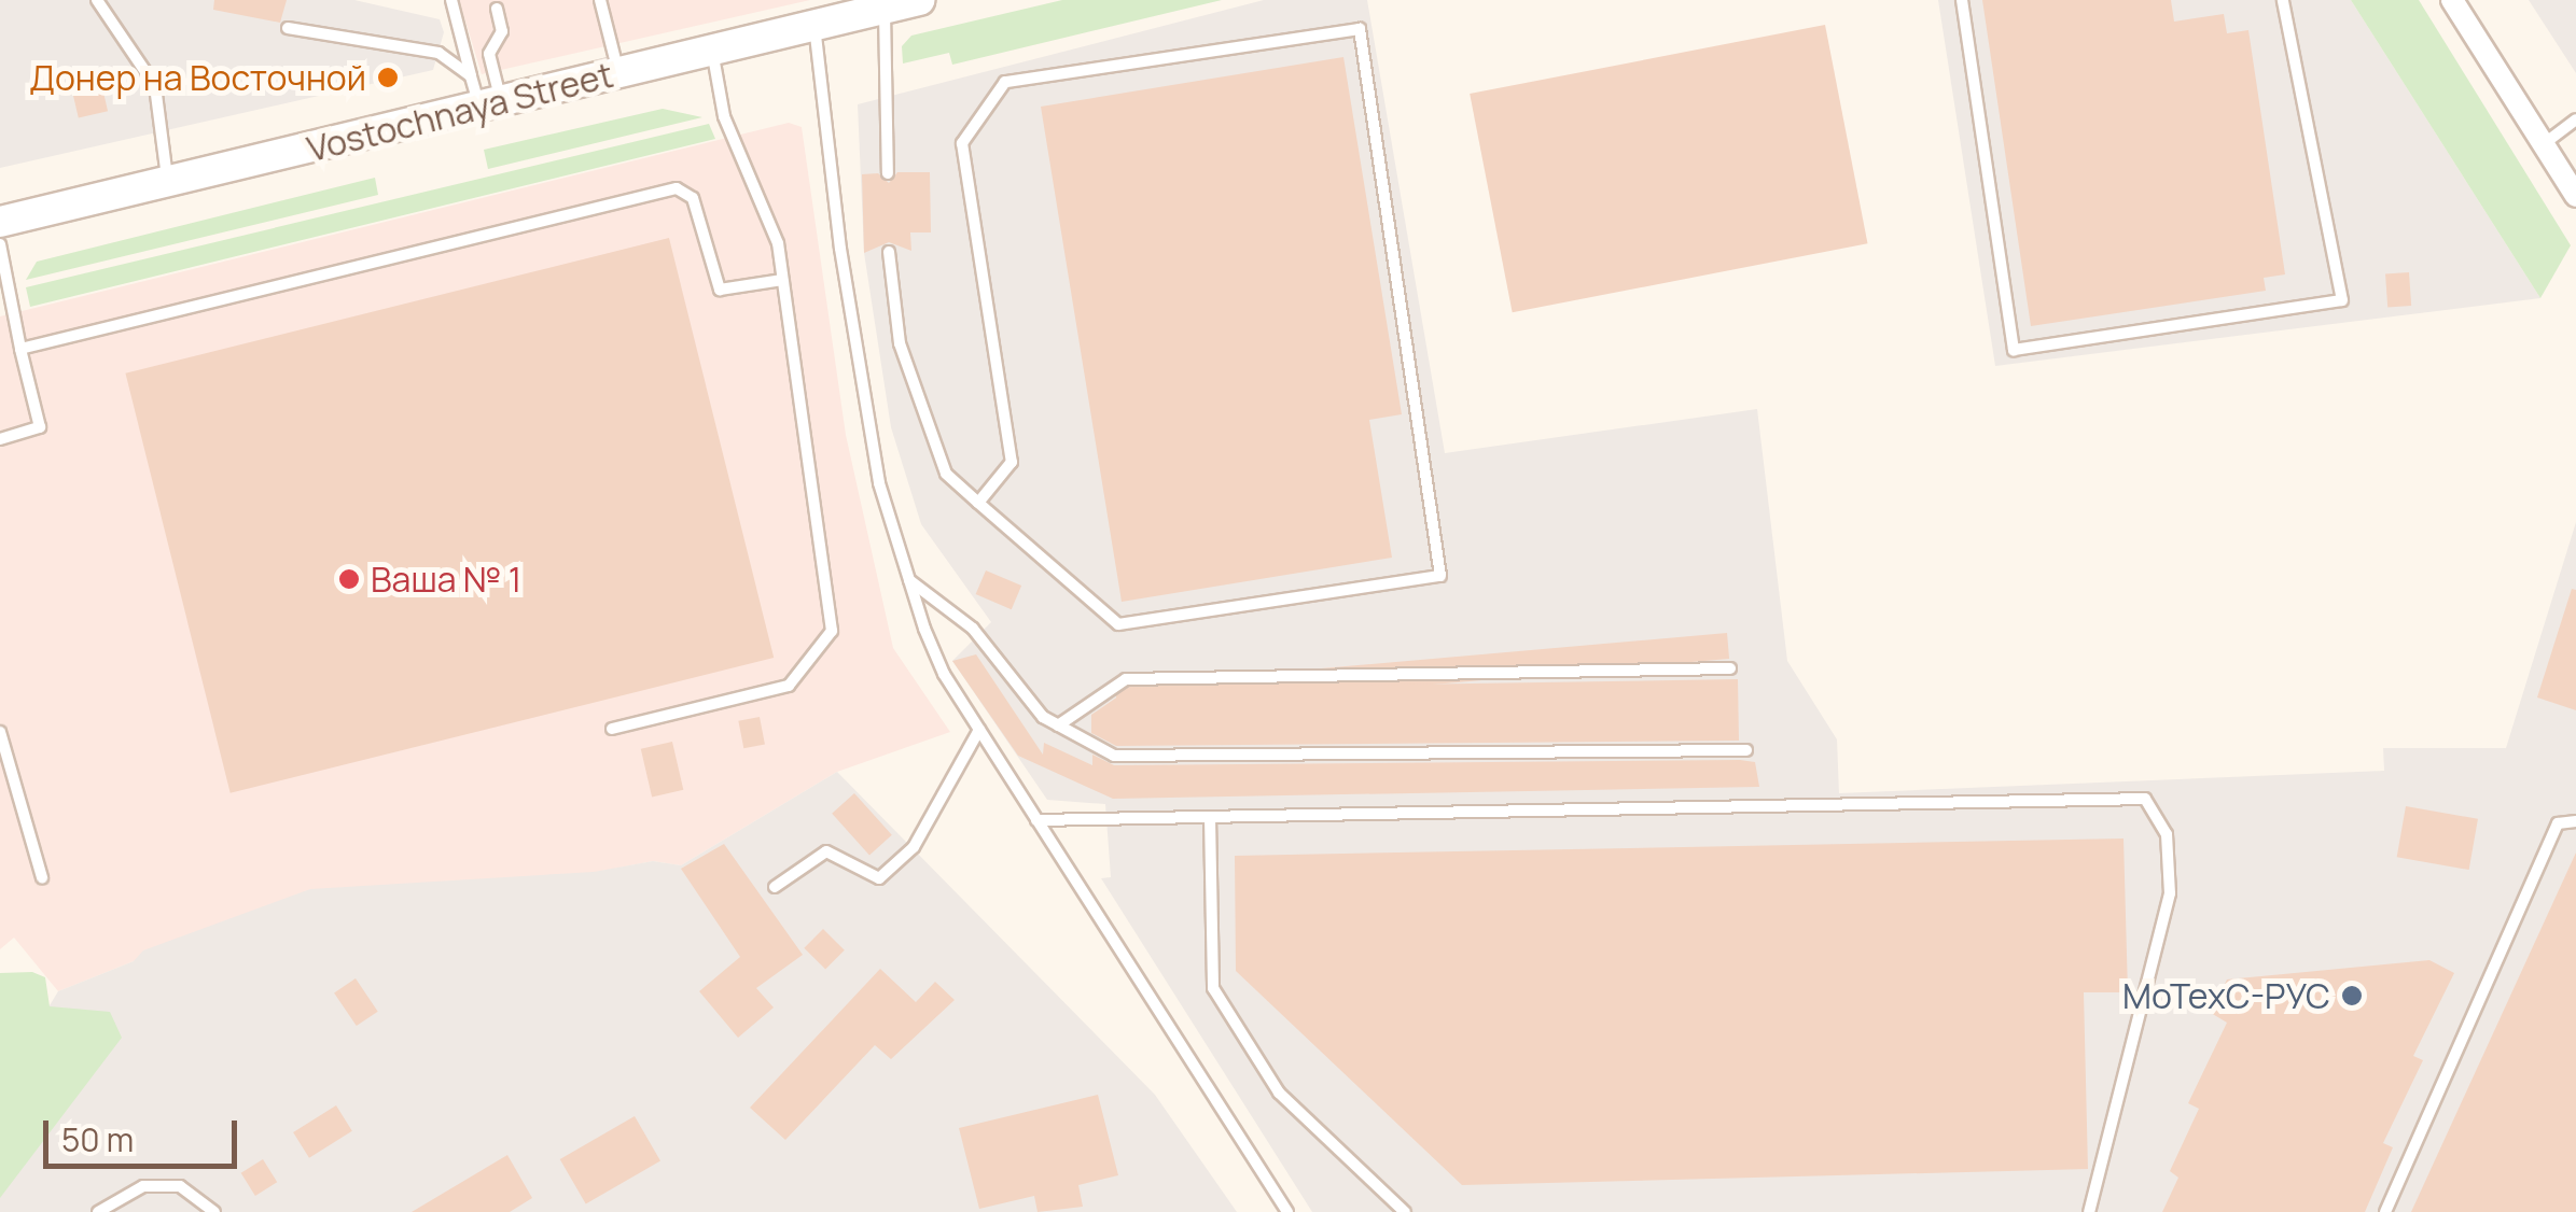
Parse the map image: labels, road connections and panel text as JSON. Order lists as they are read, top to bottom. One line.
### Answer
{"streets":{"street":["Vostochnaya Street"]},"places":["Донер на Восточной","Ваша № 1","МоТехС-РУС"],"scale_bar":"50 m"}
